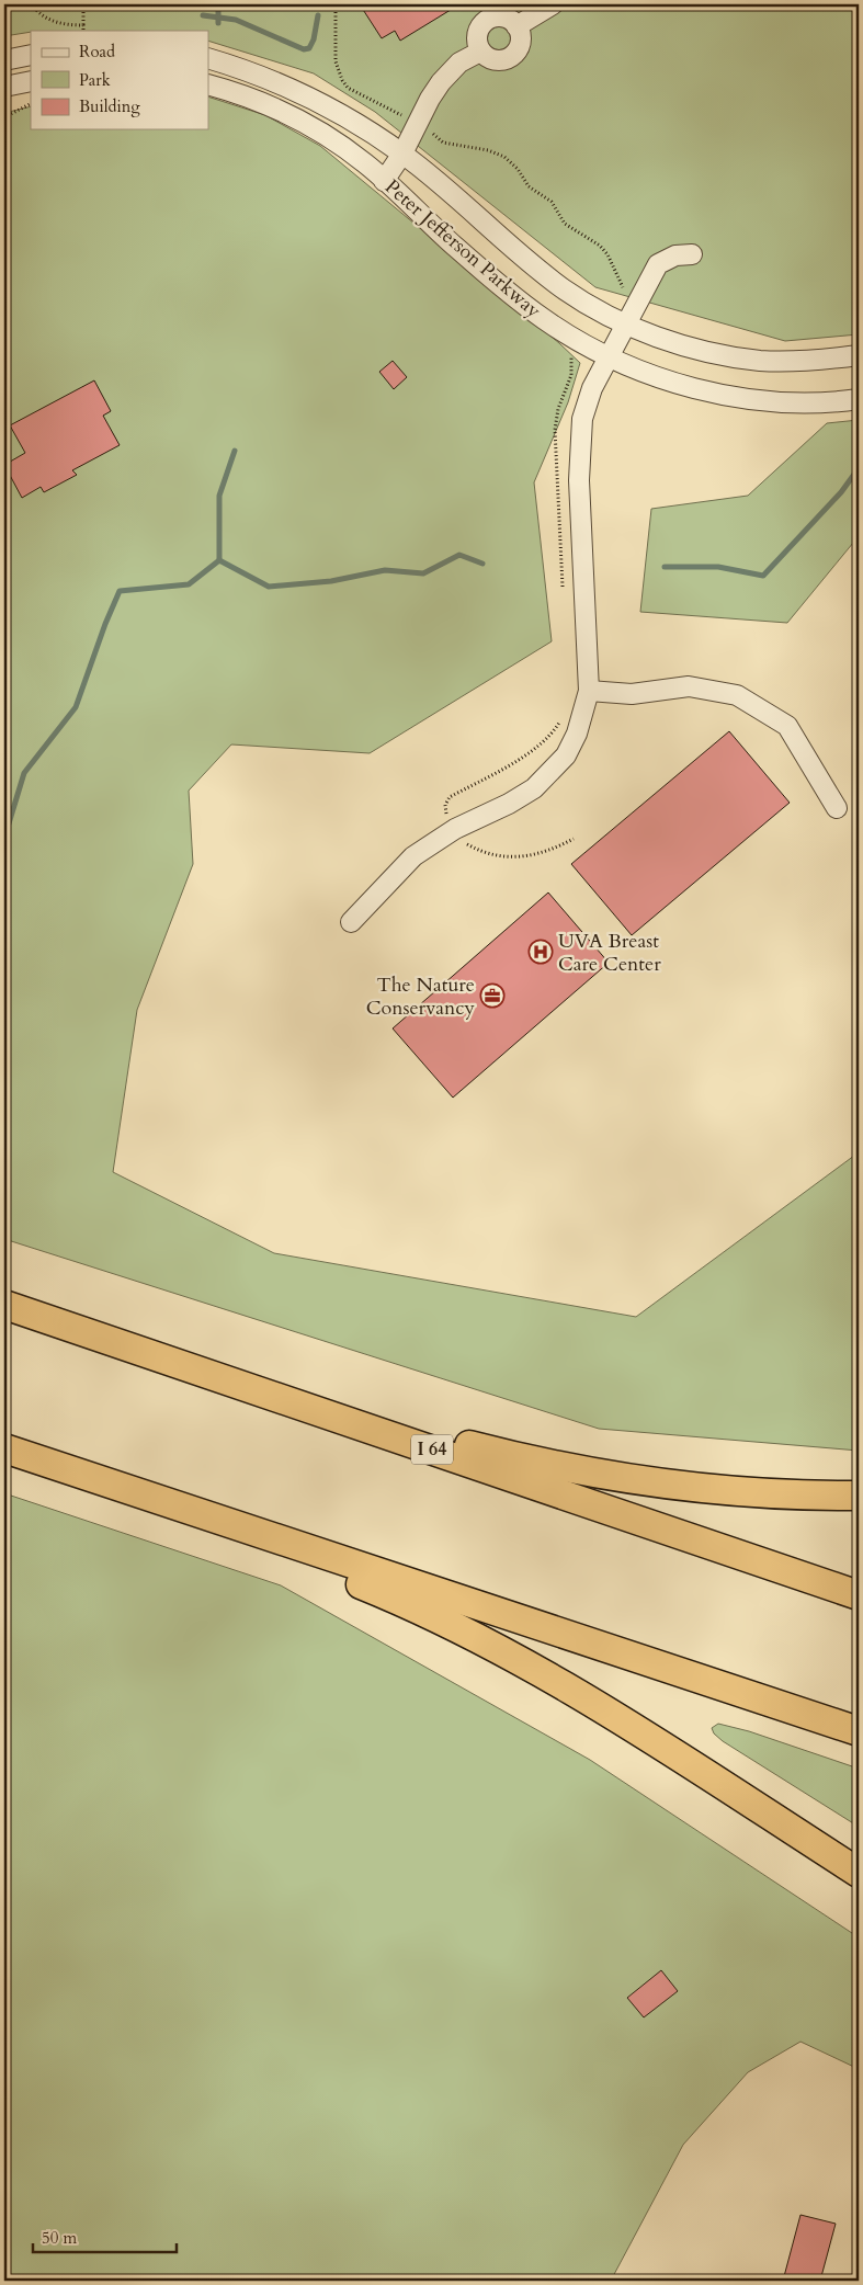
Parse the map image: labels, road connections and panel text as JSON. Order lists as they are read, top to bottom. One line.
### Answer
{"streets":{"highway":["I 64"],"street":["Peter Jefferson Parkway"]},"places":{"hospital":["UVA Breast Care Center"],"office":["The Nature Conservancy"]},"legend":["Road","Park","Building"],"scale_bar":"50 m"}
